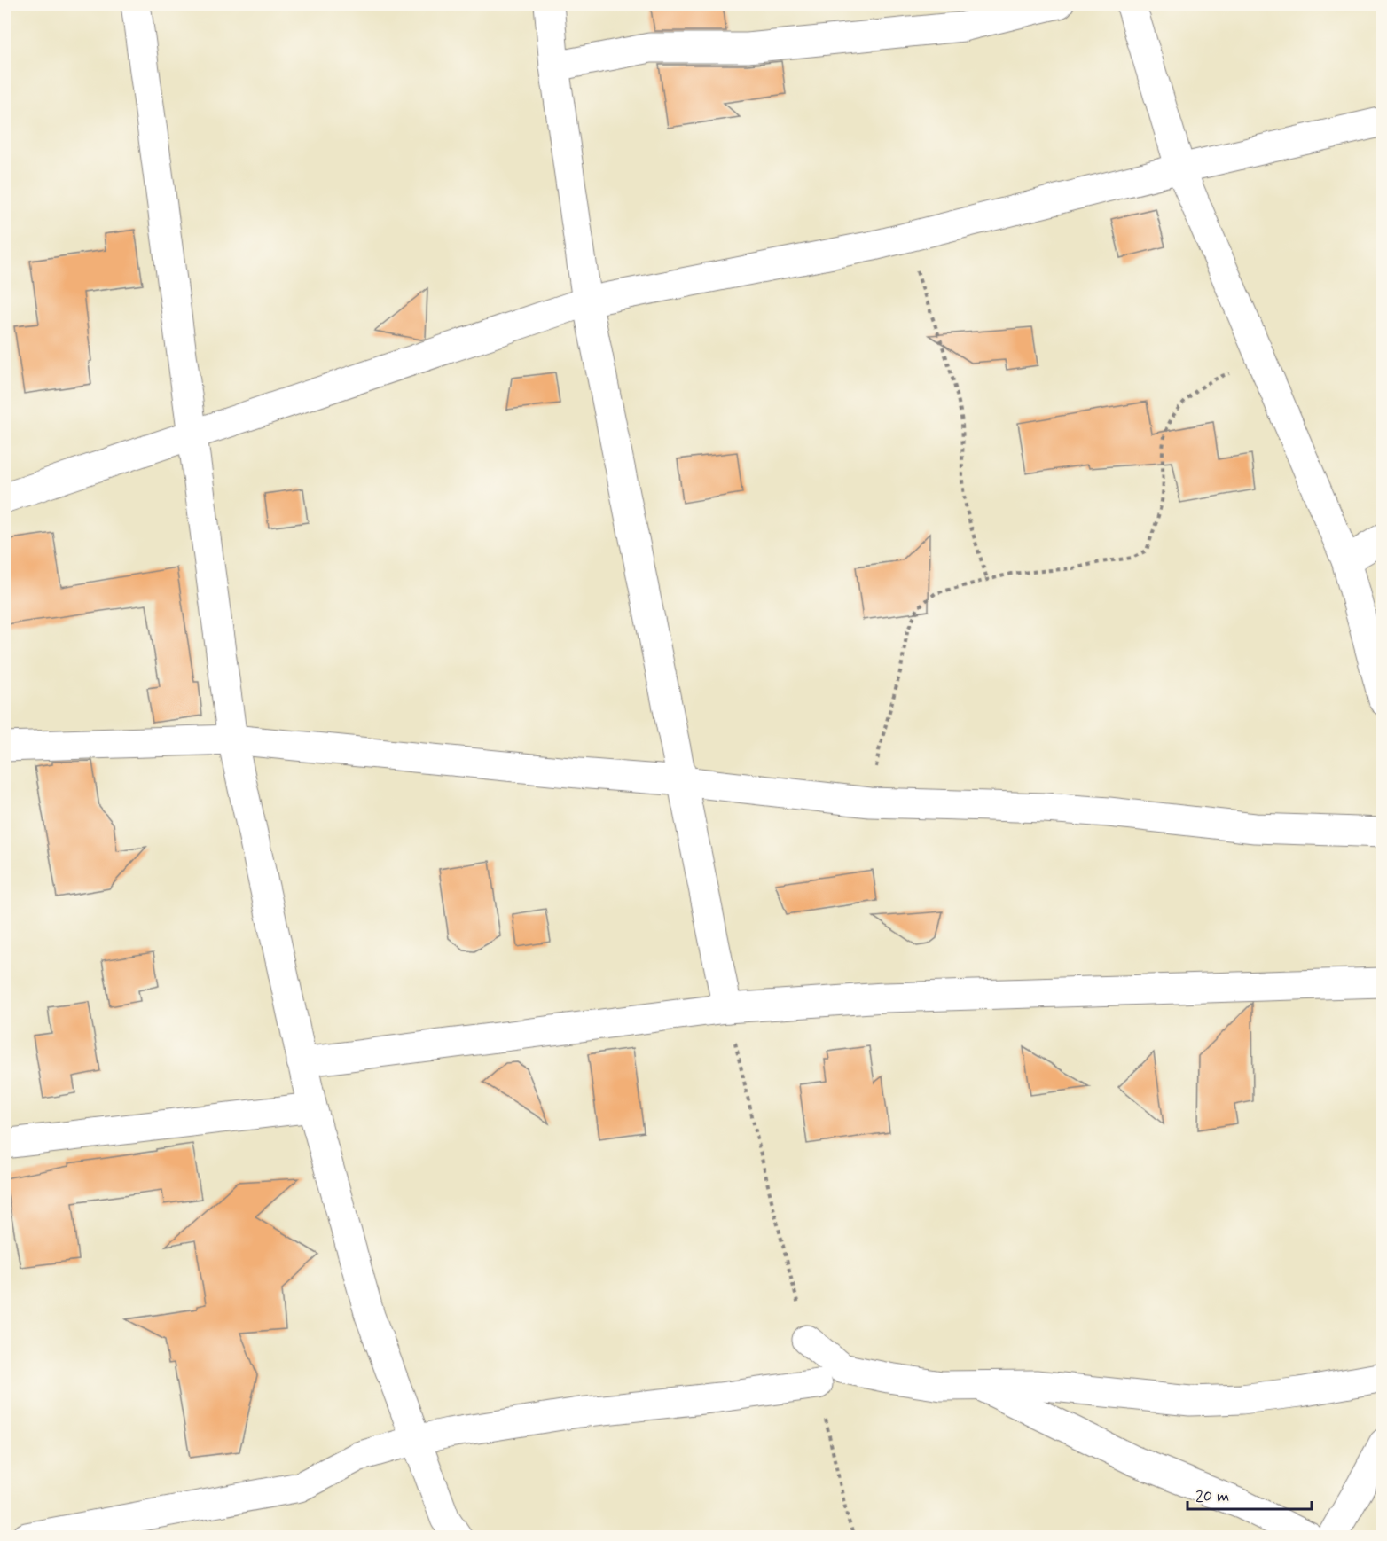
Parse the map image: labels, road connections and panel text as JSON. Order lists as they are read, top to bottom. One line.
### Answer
{"scale_bar":"20 m"}
